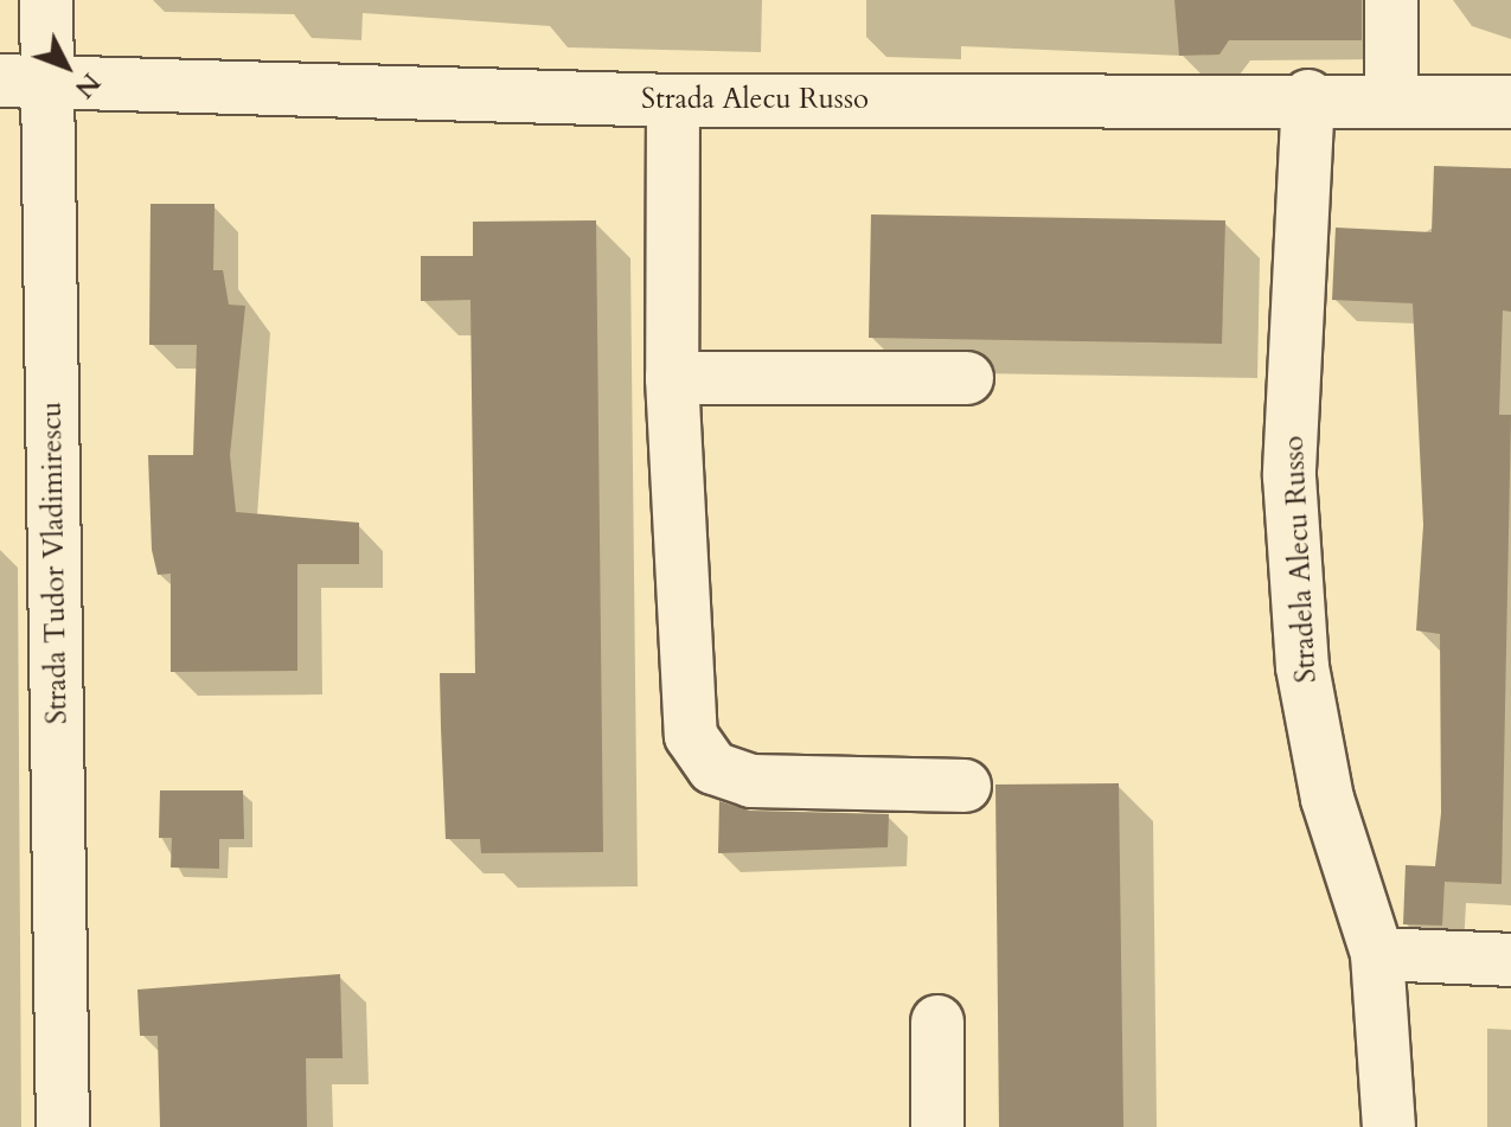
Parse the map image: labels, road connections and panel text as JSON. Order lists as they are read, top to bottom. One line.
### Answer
{"streets":{"street":["Strada Alecu Russo","Stradela Alecu Russo","Strada Tudor Vladimirescu"]},"crossings":[["Strada Alecu Russo","Stradela Alecu Russo"],["Strada Alecu Russo","Strada Tudor Vladimirescu"]],"north":"bottom right"}
